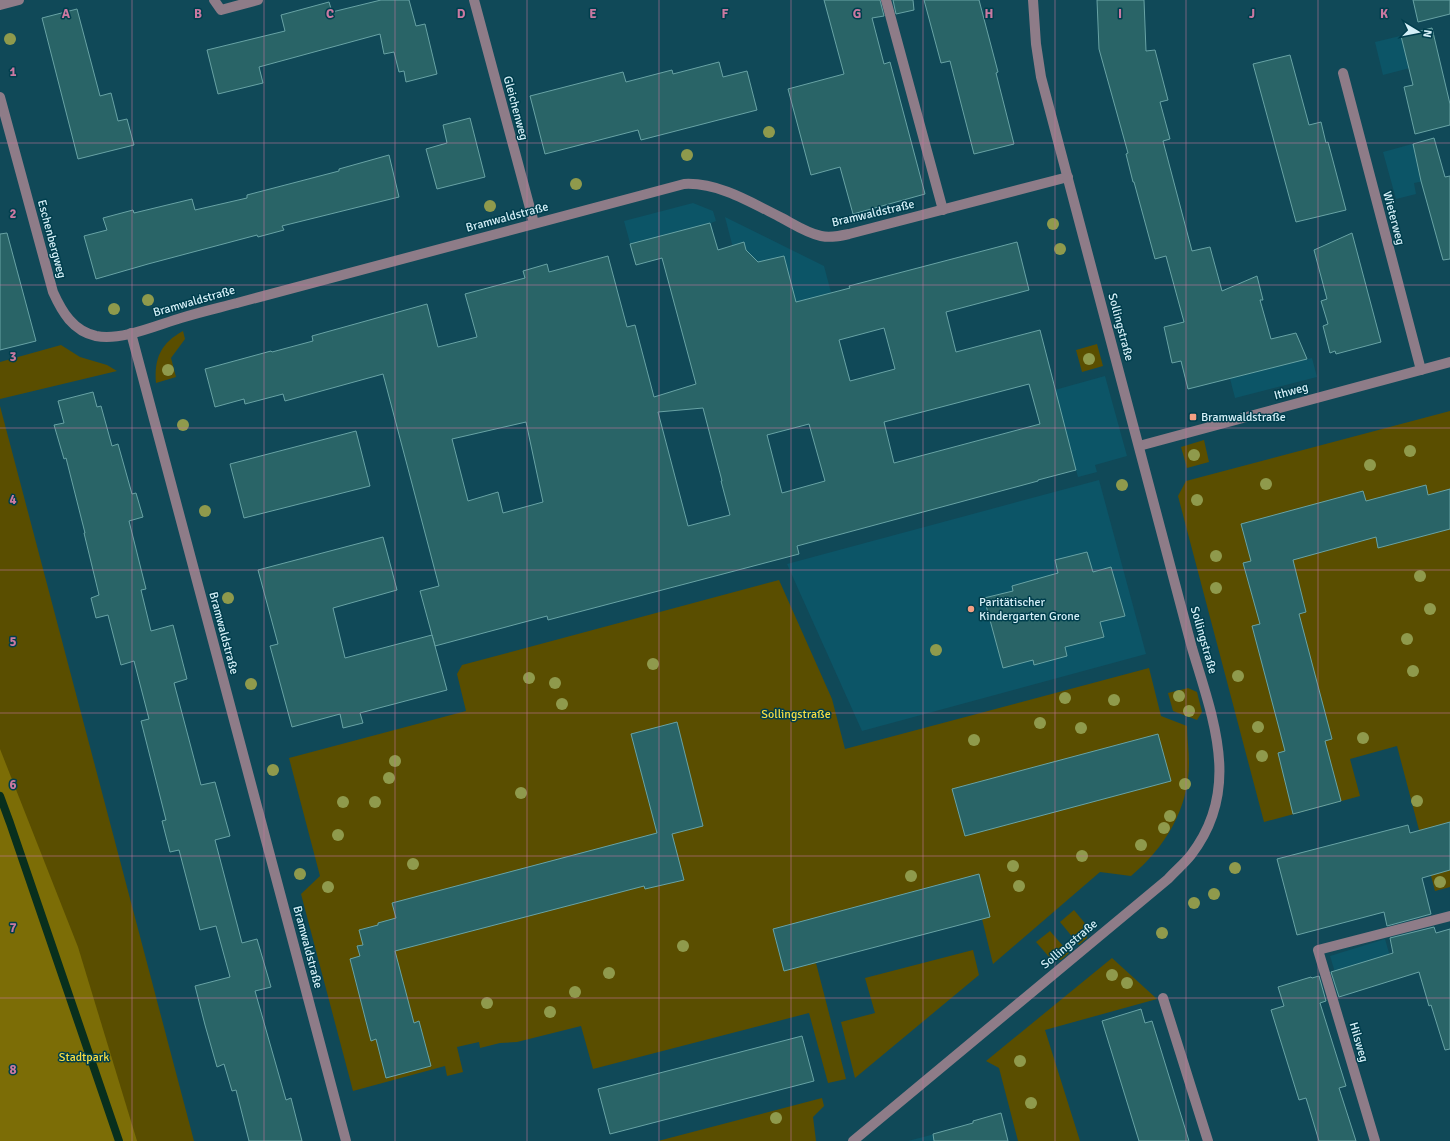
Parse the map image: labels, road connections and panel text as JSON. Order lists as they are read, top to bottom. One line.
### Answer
{"streets":{"street":["Gleichenweg","Bramwaldstraße","Wieterweg","Eschenbergweg","Sollingstraße","Ithweg","Hilsweg"]},"crossings":[["Gleichenweg","Bramwaldstraße"],["Bramwaldstraße","Eschenbergweg"],["Bramwaldstraße","Sollingstraße"],["Wieterweg","Ithweg"],["Sollingstraße","Ithweg"]],"parks":["Sollingstraße","Stadtpark"],"places":{"transit":["Bramwaldstraße"],"other":["Paritätischer Kindergarten Grone"]},"north":"right","grid":{"columns":["A","B","C","D","E","F","G","H","I","J","K"],"rows":["1","2","3","4","5","6","7","8"]}}
